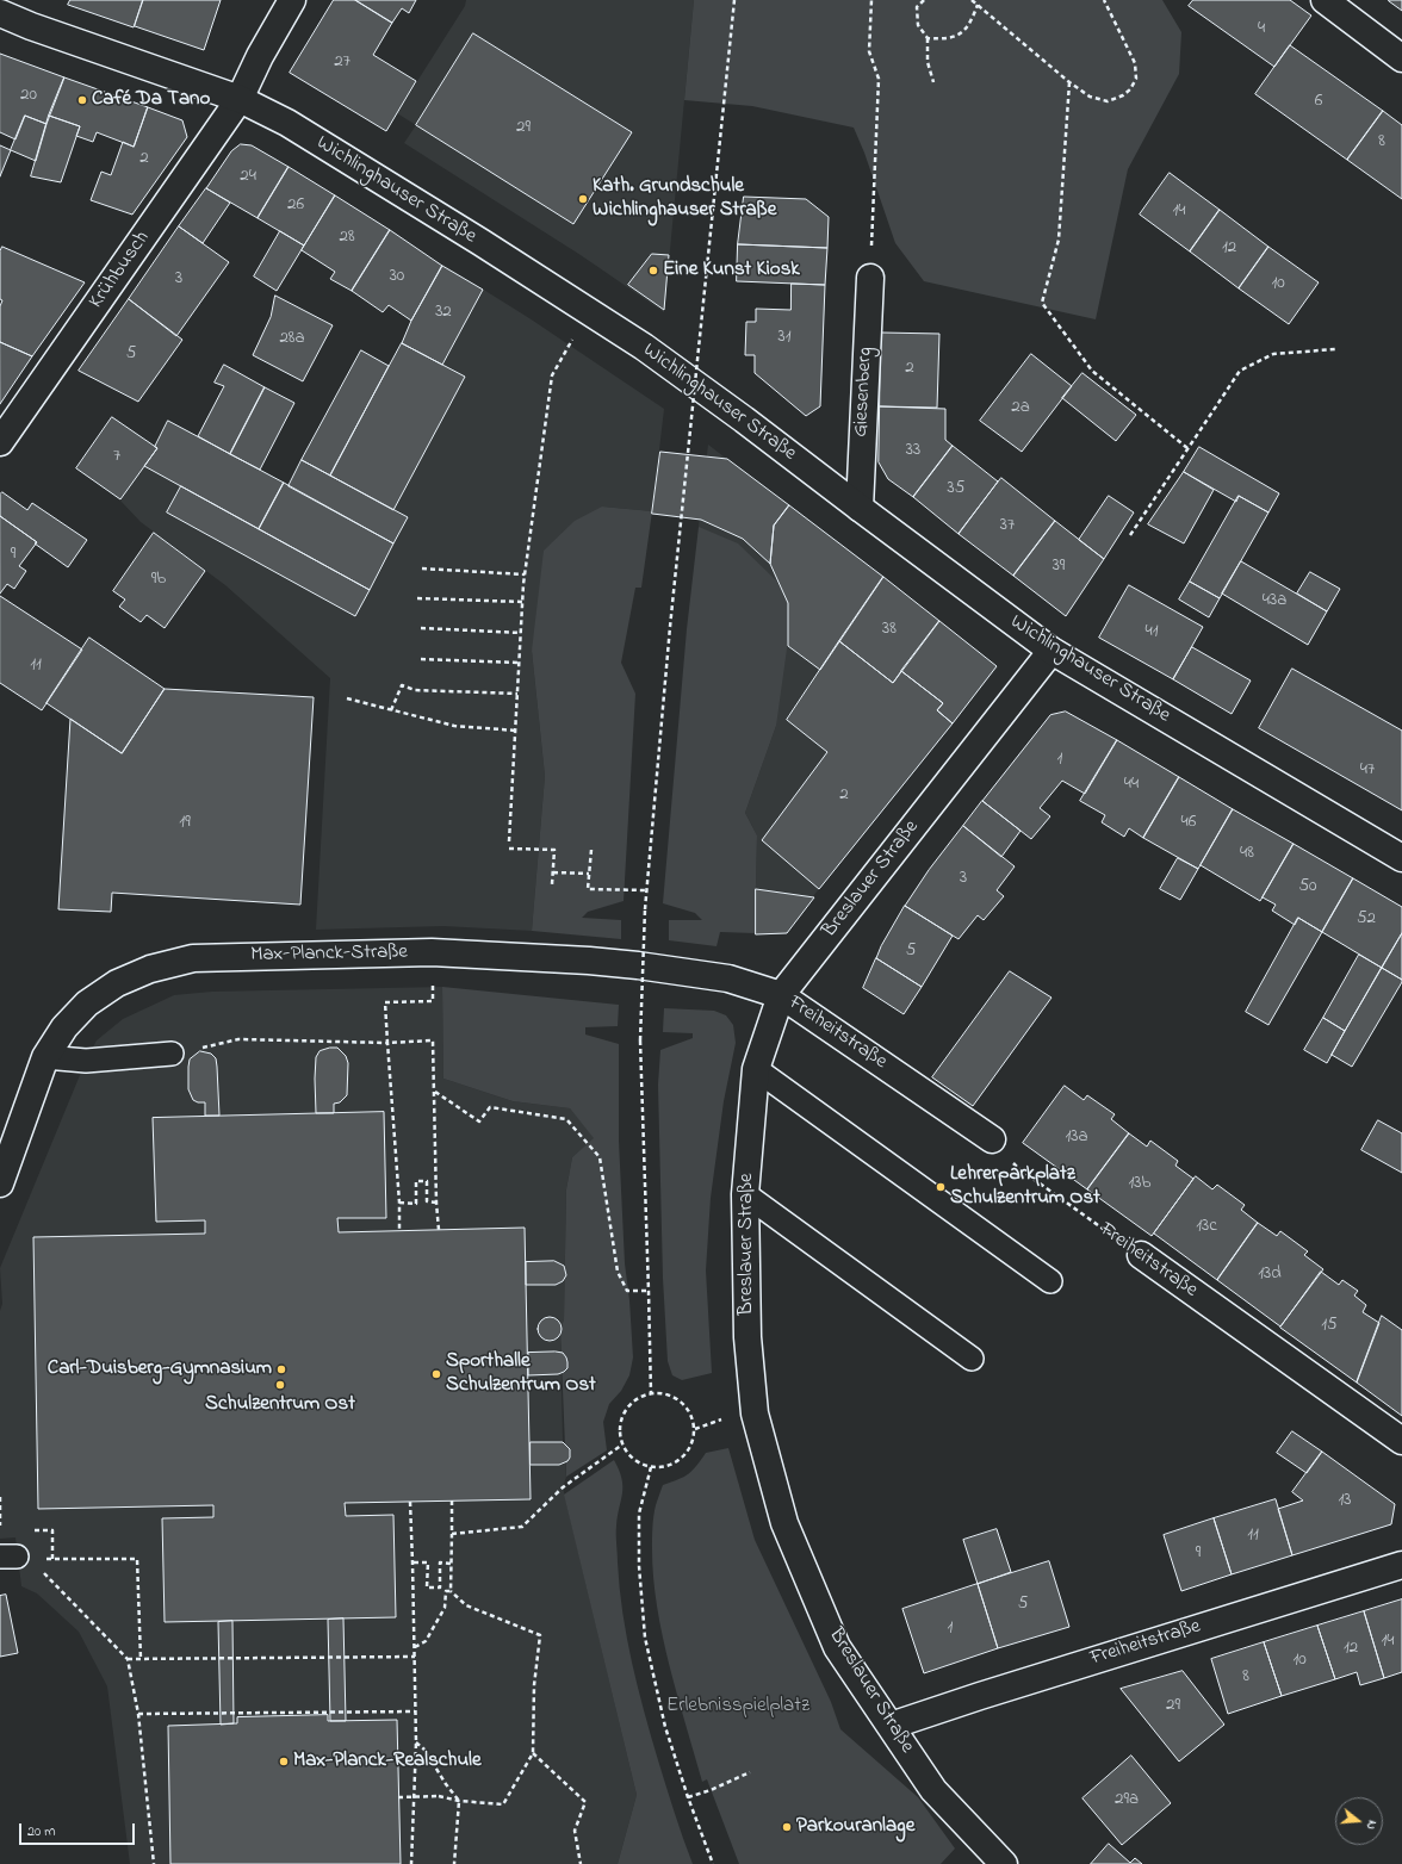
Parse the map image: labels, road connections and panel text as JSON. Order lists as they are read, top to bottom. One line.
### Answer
{"streets":{"street":["Wichlinghauser Straße","Krühbusch","Giesenberg","Breslauer Straße","Max-Planck-Straße","Freiheitstraße"]},"crossings":[["Wichlinghauser Straße","Krühbusch"],["Wichlinghauser Straße","Giesenberg"],["Wichlinghauser Straße","Breslauer Straße"],["Breslauer Straße","Max-Planck-Straße"],["Breslauer Straße","Freiheitstraße"],["Max-Planck-Straße","Freiheitstraße"]],"parks":["Erlebnisspielplatz"],"places":["Café Da Tano","Kath. Grundschule Wichlinghauser Straße","Eine Kunst Kiosk","Lehrerparkplatz Schulzentrum Ost","Carl-Duisberg-Gymnasium","Sporthalle Schulzentrum Ost","Schulzentrum Ost","Max-Planck-Realschule","Parkouranlage"],"house_numbers":["4","27","20","6","29","8","2","24","26","14","28","12","30","3","10","32","31","28a","5","2","2a","33","7","35","37","9","39","9b","43a","38","41","11","1","47","44","2","19","46","48","3","50","52","5","13a","13b","13c","13d","15","13","11","9","5","1","14","12","10","8","29","29a"],"scale_bar":"20 m","north":"right"}
